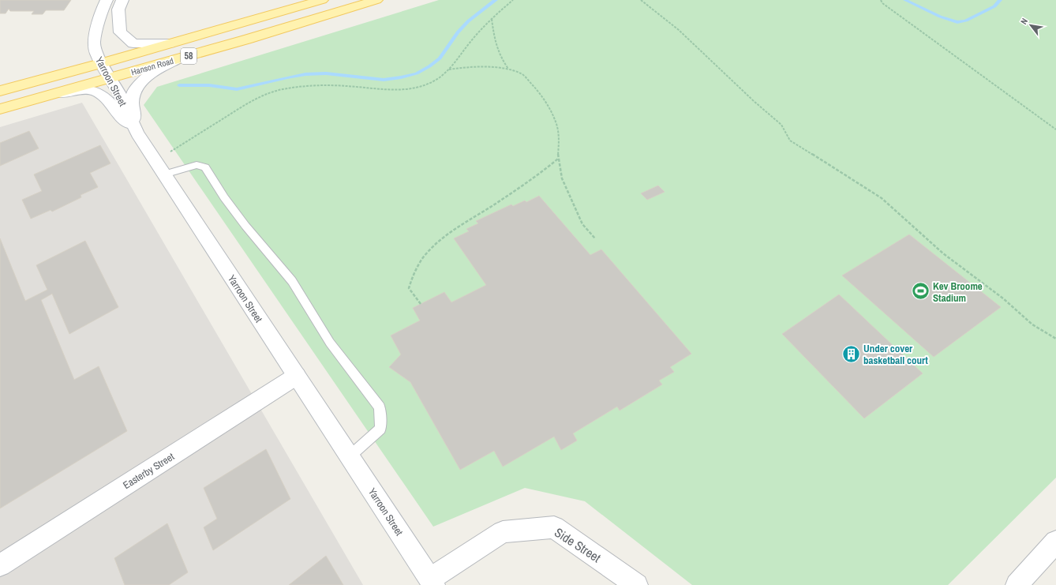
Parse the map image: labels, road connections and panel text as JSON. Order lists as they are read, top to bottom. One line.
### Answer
{"streets":{"main road":["58","Hanson Road"],"street":["Yarroon Street","Easterby Street","Side Street"]},"crossings":[["Hanson Road","Yarroon Street"],["Yarroon Street","Easterby Street"],["Yarroon Street","Side Street"]],"places":{"sports":["Kev Broome Stadium"],"building":["Under cover basketball court"]},"north":"top left"}
